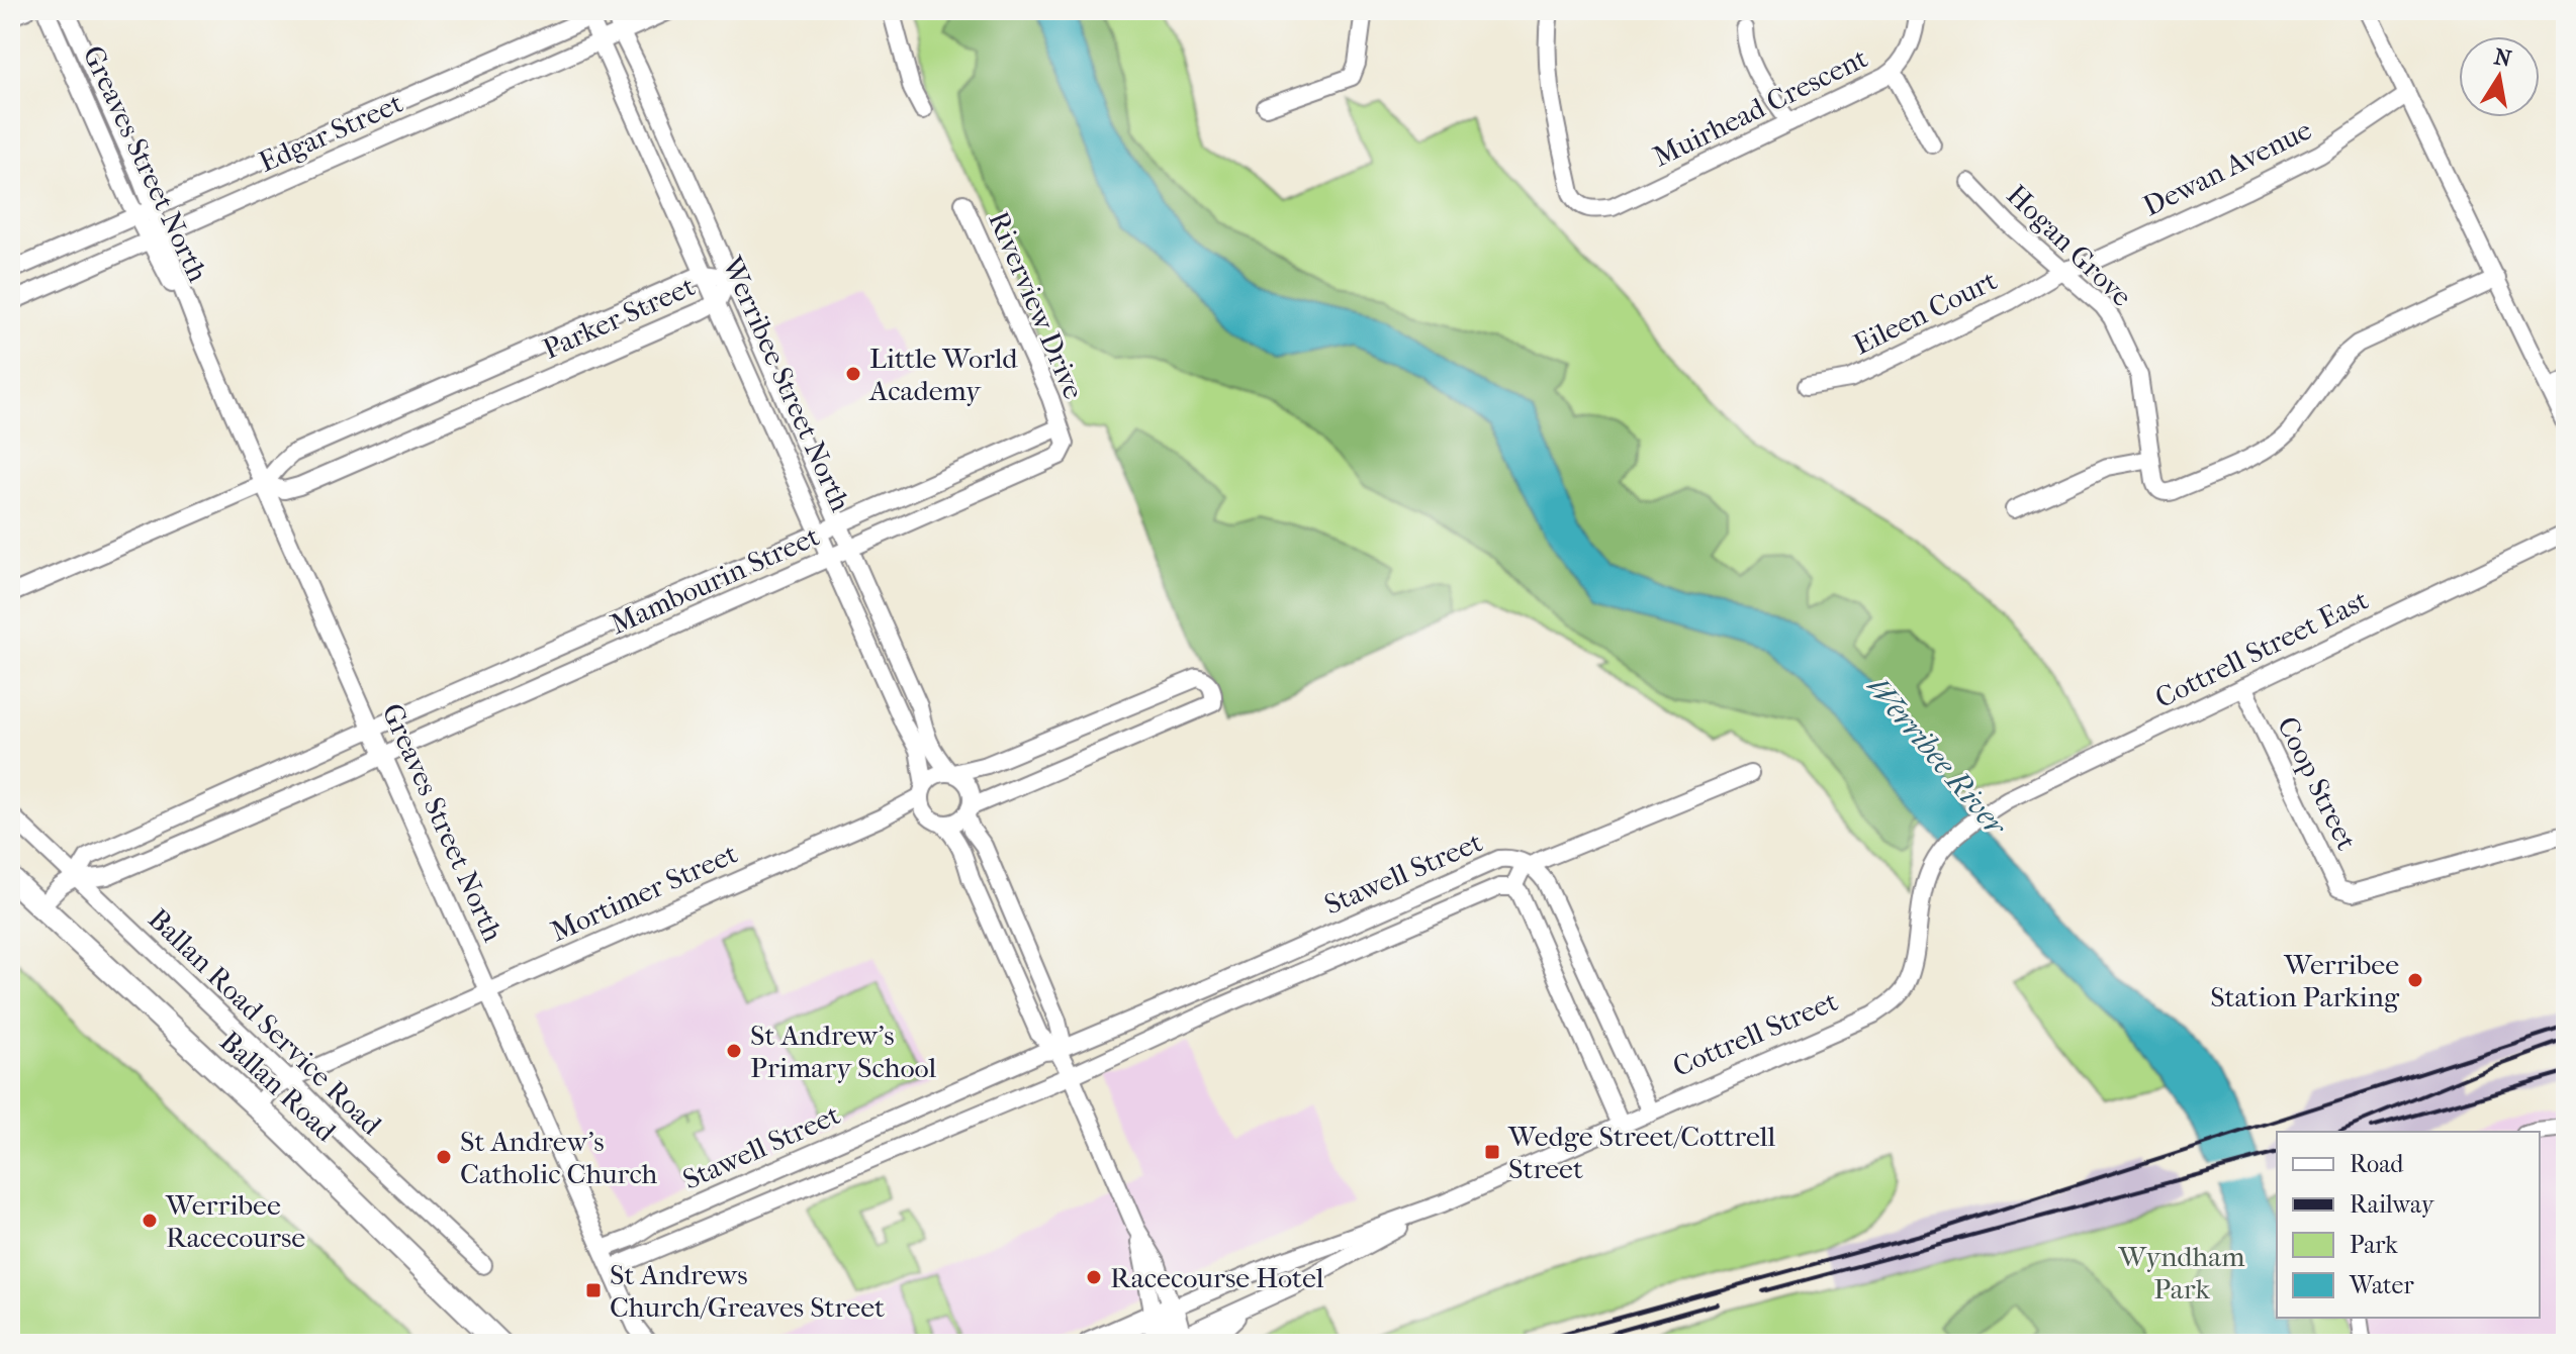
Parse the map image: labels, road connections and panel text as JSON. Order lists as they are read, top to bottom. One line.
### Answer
{"streets":{"main road":["Cottrell Street","Ballan Road"],"street":["Muirhead Crescent","Edgar Street","Greaves Street North","Dewan Avenue","Hogan Grove","Riverview Drive","Eileen Court","Parker Street","Werribee Street North","Mambourin Street","Cottrell Street East","Coop Street","Stawell Street","Mortimer Street","Ballan Road Service Road"]},"crossings":[["Edgar Street","Greaves Street North"],["Edgar Street","Werribee Street North"],["Greaves Street North","Parker Street"],["Greaves Street North","Mambourin Street"],["Greaves Street North","Stawell Street"],["Greaves Street North","Mortimer Street"],["Dewan Avenue","Hogan Grove"],["Dewan Avenue","Eileen Court"],["Hogan Grove","Eileen Court"],["Riverview Drive","Mambourin Street"],["Parker Street","Werribee Street North"],["Werribee Street North","Mambourin Street"],["Werribee Street North","Mortimer Street"],["Mambourin Street","Ballan Road Service Road"],["Mambourin Street","Ballan Road"],["Cottrell Street East","Coop Street"],["Cottrell Street East","Cottrell Street"],["Mortimer Street","Ballan Road Service Road"],["Mortimer Street","Ballan Road"]],"water":["Werribee River"],"parks":["Wyndham Park"],"places":{"other":["Little World Academy","Werribee Station Parking","St Andrew's Primary School","St Andrew's Catholic Church","Werribee Racecourse","Racecourse Hotel"],"transit":["Wedge Street/Cottrell Street","St Andrews Church/Greaves Street"]},"legend":["Road","Railway","Park","Water"],"north":"top"}
